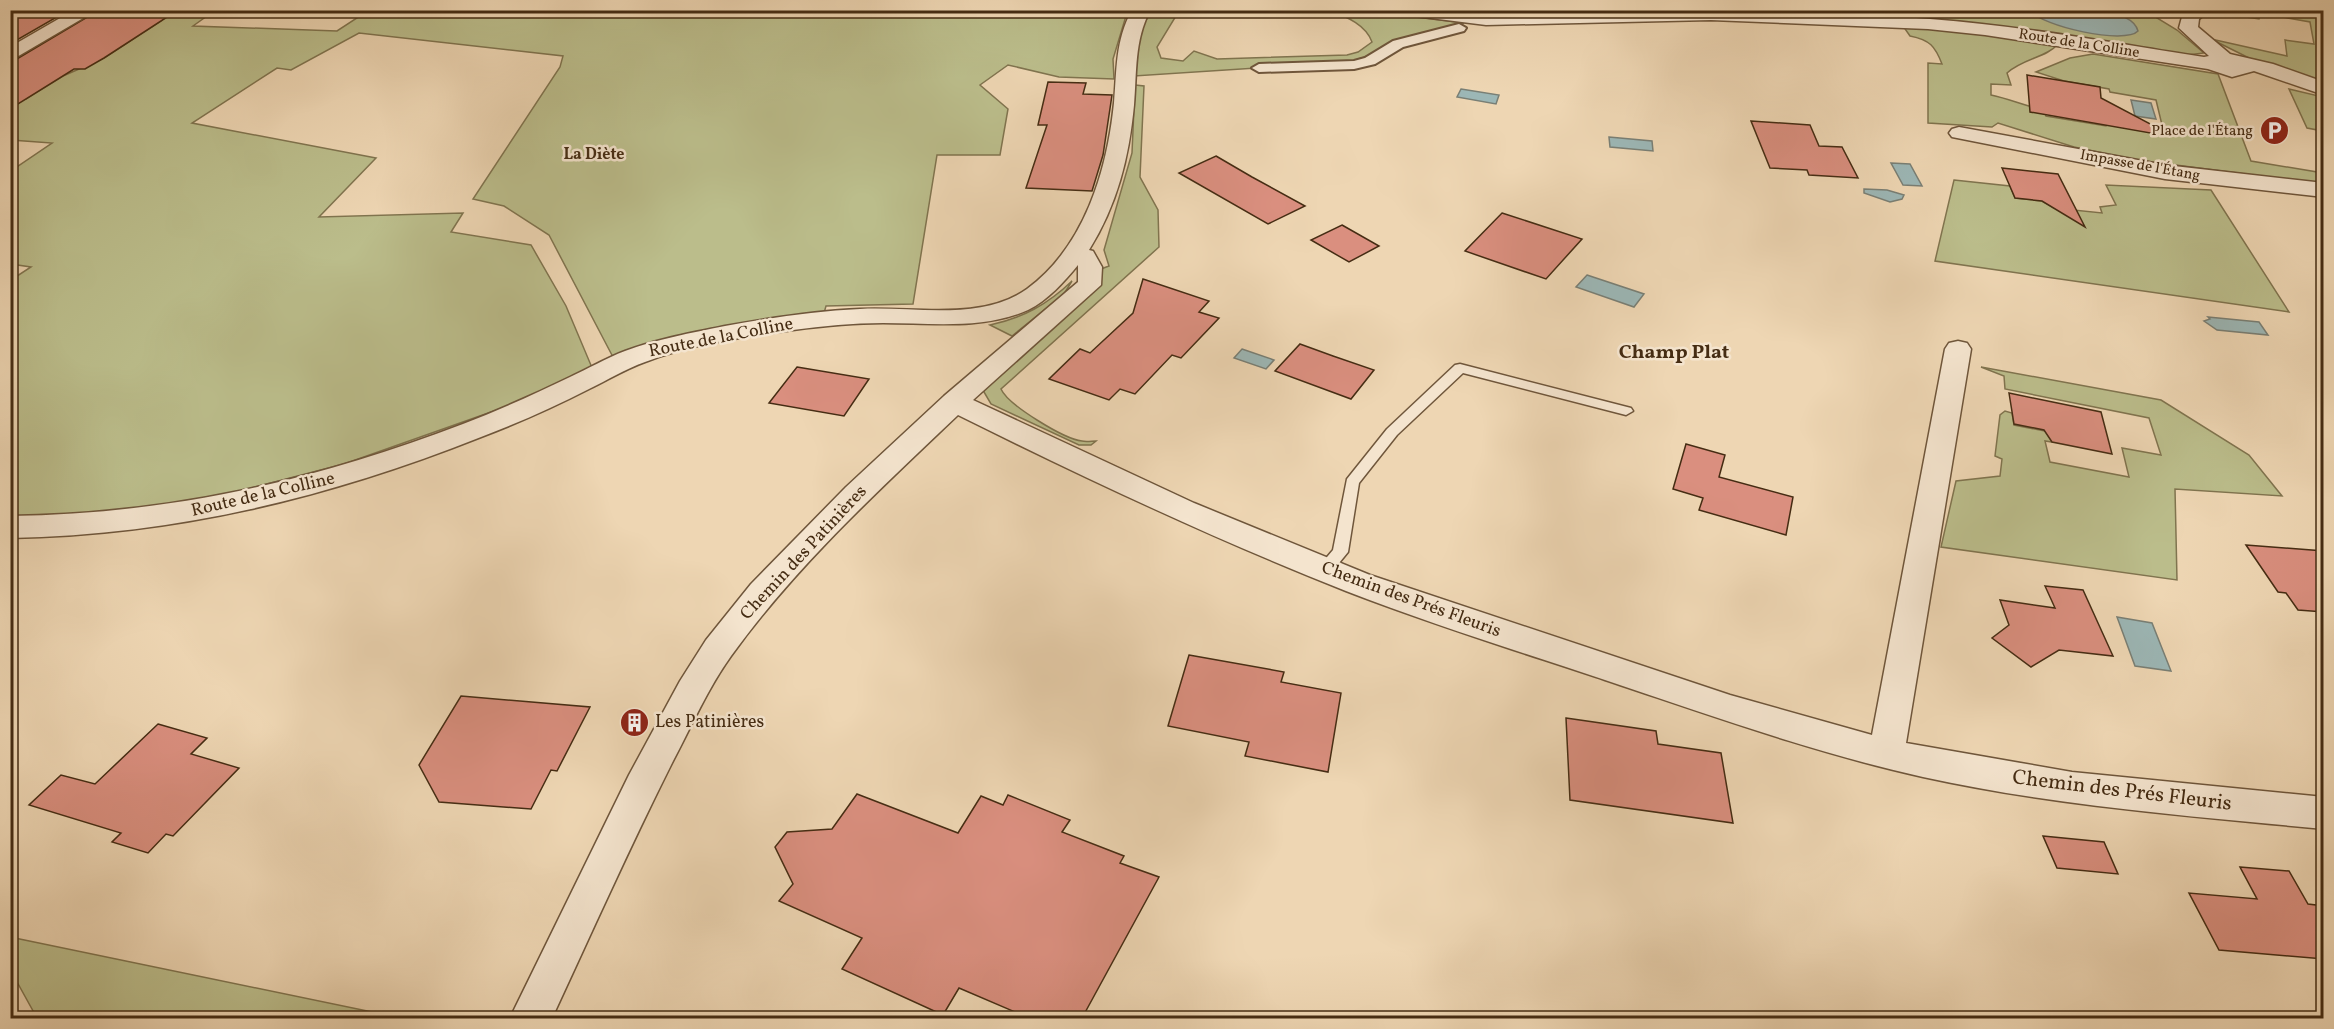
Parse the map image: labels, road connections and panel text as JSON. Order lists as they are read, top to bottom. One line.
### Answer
{"streets":{"street":["Route de la Colline","Impasse de l'Étang","Chemin des Patinières","Chemin des Prés Fleuris"]},"crossings":[["Route de la Colline","Chemin des Patinières"],["Chemin des Patinières","Chemin des Prés Fleuris"]],"districts":["La Diète","Champ Plat"],"places":{"parking":["Place de l'Étang"],"building":["Les Patinières"]}}
